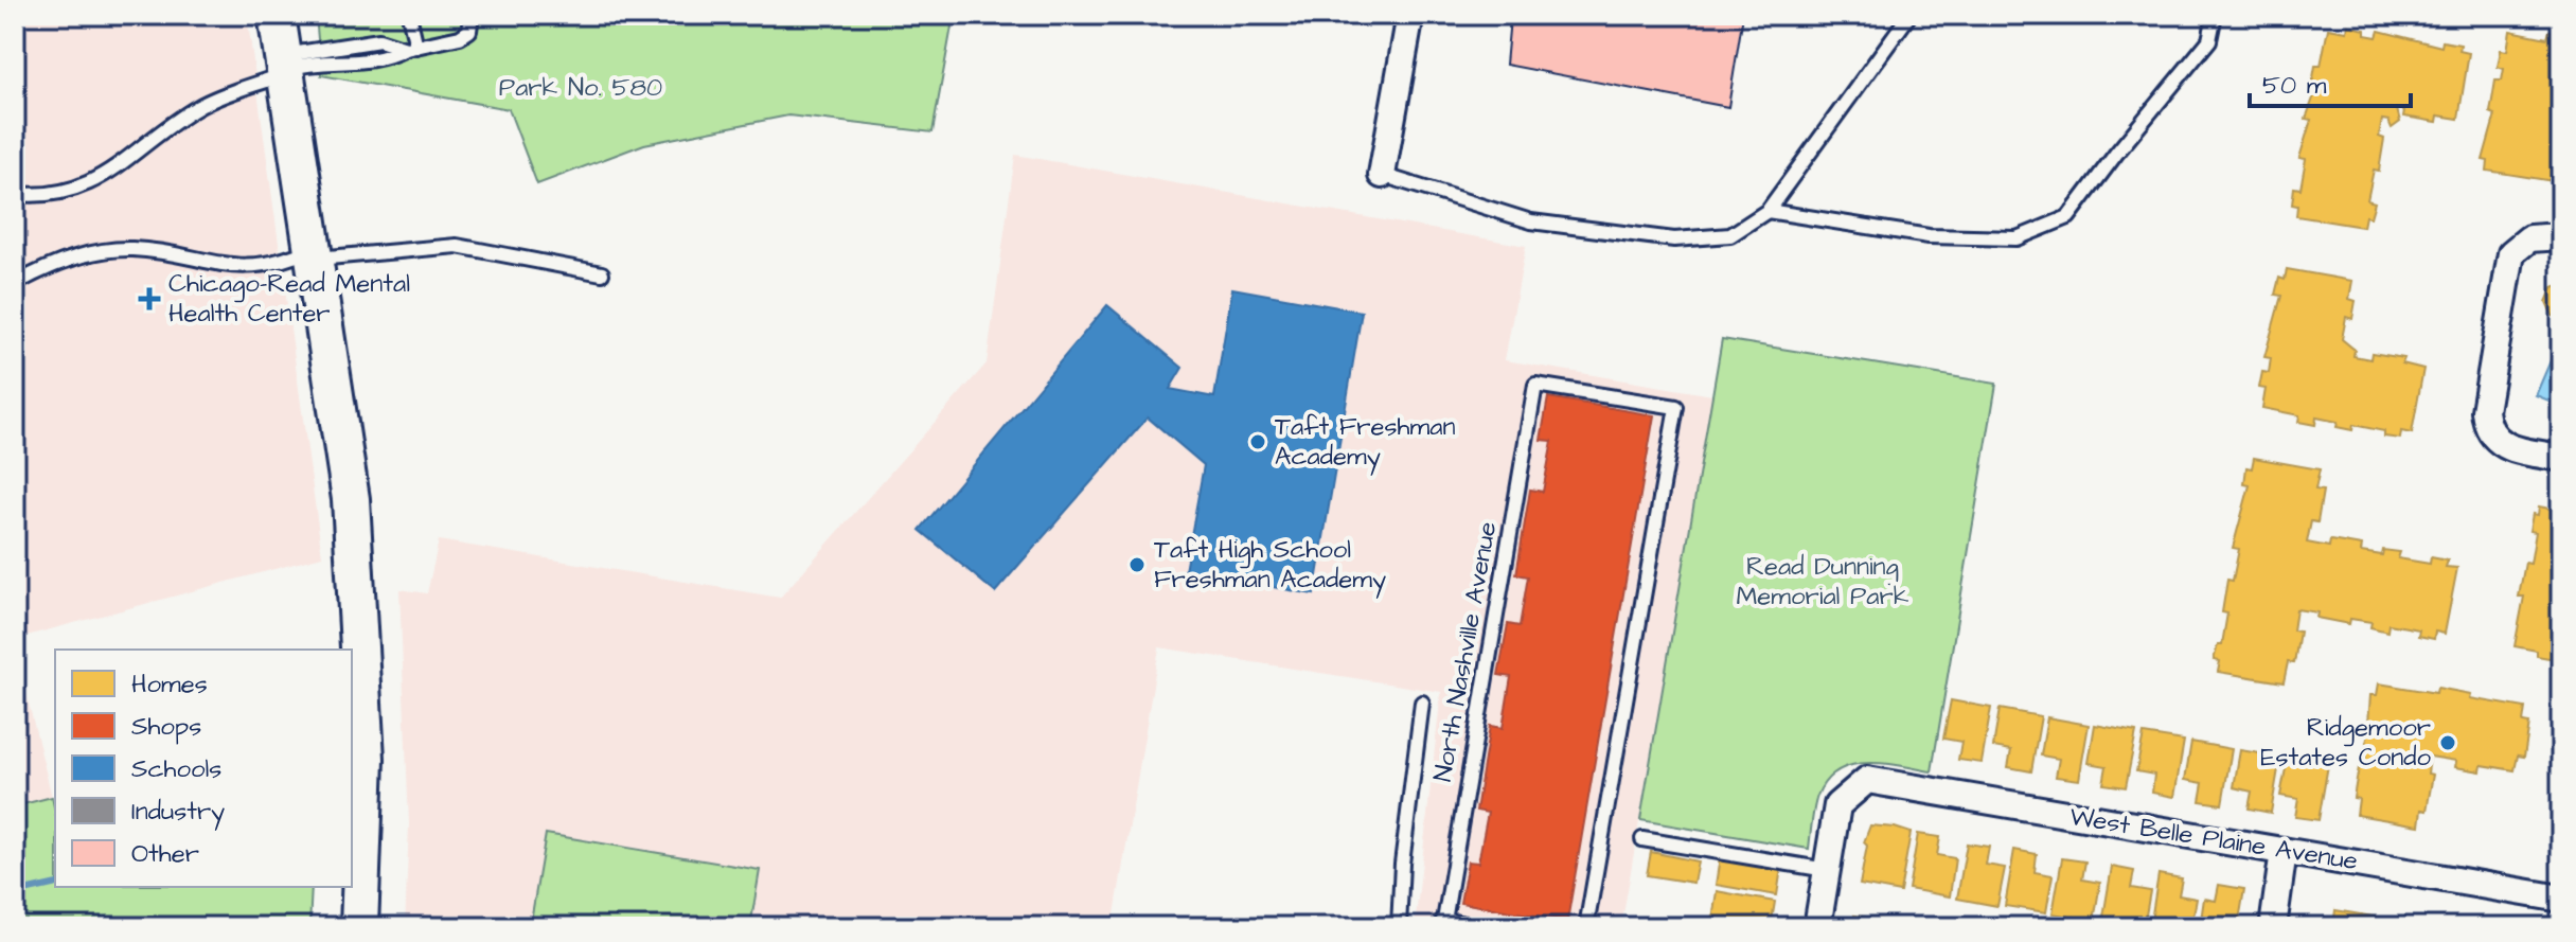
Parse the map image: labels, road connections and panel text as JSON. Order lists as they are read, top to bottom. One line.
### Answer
{"streets":{"street":["West Belle Plaine Avenue"],"lane":["North Nashville Avenue"]},"parks":["Park No. 580","Read Dunning Memorial Park"],"places":{"health":["Chicago-Read Mental Health Center"],"other":["Taft Freshman Academy","Taft High School Freshman Academy","Ridgemoor Estates Condo"]},"legend":["Homes","Shops","Schools","Industry","Other"],"scale_bar":"50 m"}
